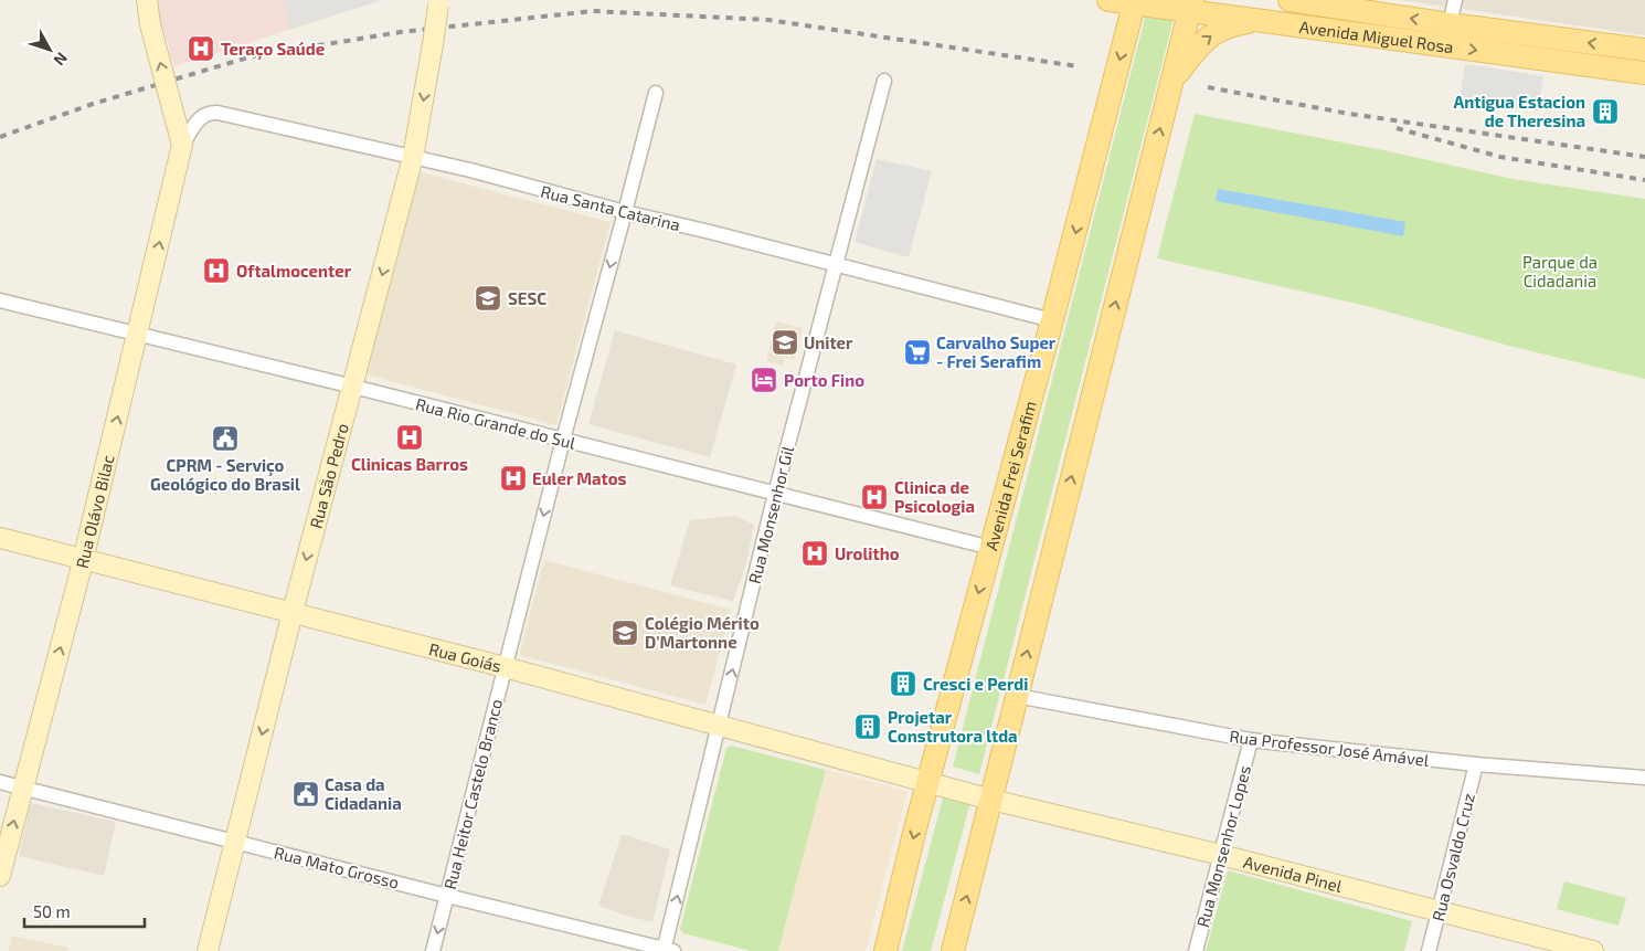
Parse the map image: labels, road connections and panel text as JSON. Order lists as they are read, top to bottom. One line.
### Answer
{"streets":{"main road":["Avenida Miguel Rosa","Avenida Frei Serafim"],"street":["Rua Santa Catarina","Rua Rio Grande do Sul","Rua São Pedro","Rua Olávo Bilac","Rua Monsenhor Gil","Rua Goiás","Rua Professor José Amável","Rua Heitor Castelo Branco","Rua Monsenhor Lopes","Rua Osvaldo Cruz","Rua Mato Grosso","Avenida Pinel"]},"crossings":[["Avenida Miguel Rosa","Avenida Frei Serafim"],["Rua Santa Catarina","Avenida Frei Serafim"],["Rua Santa Catarina","Rua São Pedro"],["Rua Santa Catarina","Rua Olávo Bilac"],["Rua Santa Catarina","Rua Monsenhor Gil"],["Rua Santa Catarina","Rua Heitor Castelo Branco"],["Rua Rio Grande do Sul","Avenida Frei Serafim"],["Rua Rio Grande do Sul","Rua São Pedro"],["Rua Rio Grande do Sul","Rua Olávo Bilac"],["Rua Rio Grande do Sul","Rua Monsenhor Gil"],["Rua Rio Grande do Sul","Rua Heitor Castelo Branco"],["Avenida Frei Serafim","Rua Goiás"],["Avenida Frei Serafim","Avenida Pinel"],["Rua São Pedro","Rua Goiás"],["Rua São Pedro","Rua Mato Grosso"],["Rua Olávo Bilac","Rua Goiás"],["Rua Olávo Bilac","Rua Mato Grosso"],["Rua Monsenhor Gil","Rua Goiás"],["Rua Monsenhor Gil","Rua Mato Grosso"],["Rua Goiás","Rua Heitor Castelo Branco"],["Rua Goiás","Avenida Pinel"],["Rua Professor José Amável","Rua Monsenhor Lopes"],["Rua Professor José Amável","Rua Osvaldo Cruz"],["Rua Heitor Castelo Branco","Rua Mato Grosso"],["Rua Monsenhor Lopes","Avenida Pinel"],["Rua Osvaldo Cruz","Avenida Pinel"]],"one_way":["Rua São Pedro","Rua Olávo Bilac","Rua Monsenhor Gil","Rua Heitor Castelo Branco"],"parks":["Parque da Cidadania"],"places":{"hospital":["Teraço Saúde","Oftalmocenter","Clinicas Barros","Euler Matos","Clinica de Psicologia","Urolitho"],"building":["Antigua Estacion de Theresina","Cresci e Perdi","Projetar Construtora ltda"],"school or university":["SESC","Uniter","Colégio Mérito D'Martonne"],"supermarket":["Carvalho Super - Frei Serafim"],"hotel":["Porto Fino"],"public building":["CPRM - Serviço Geológico do Brasil","Casa da Cidadania"]},"scale_bar":"50 m","north":"bottom right"}
